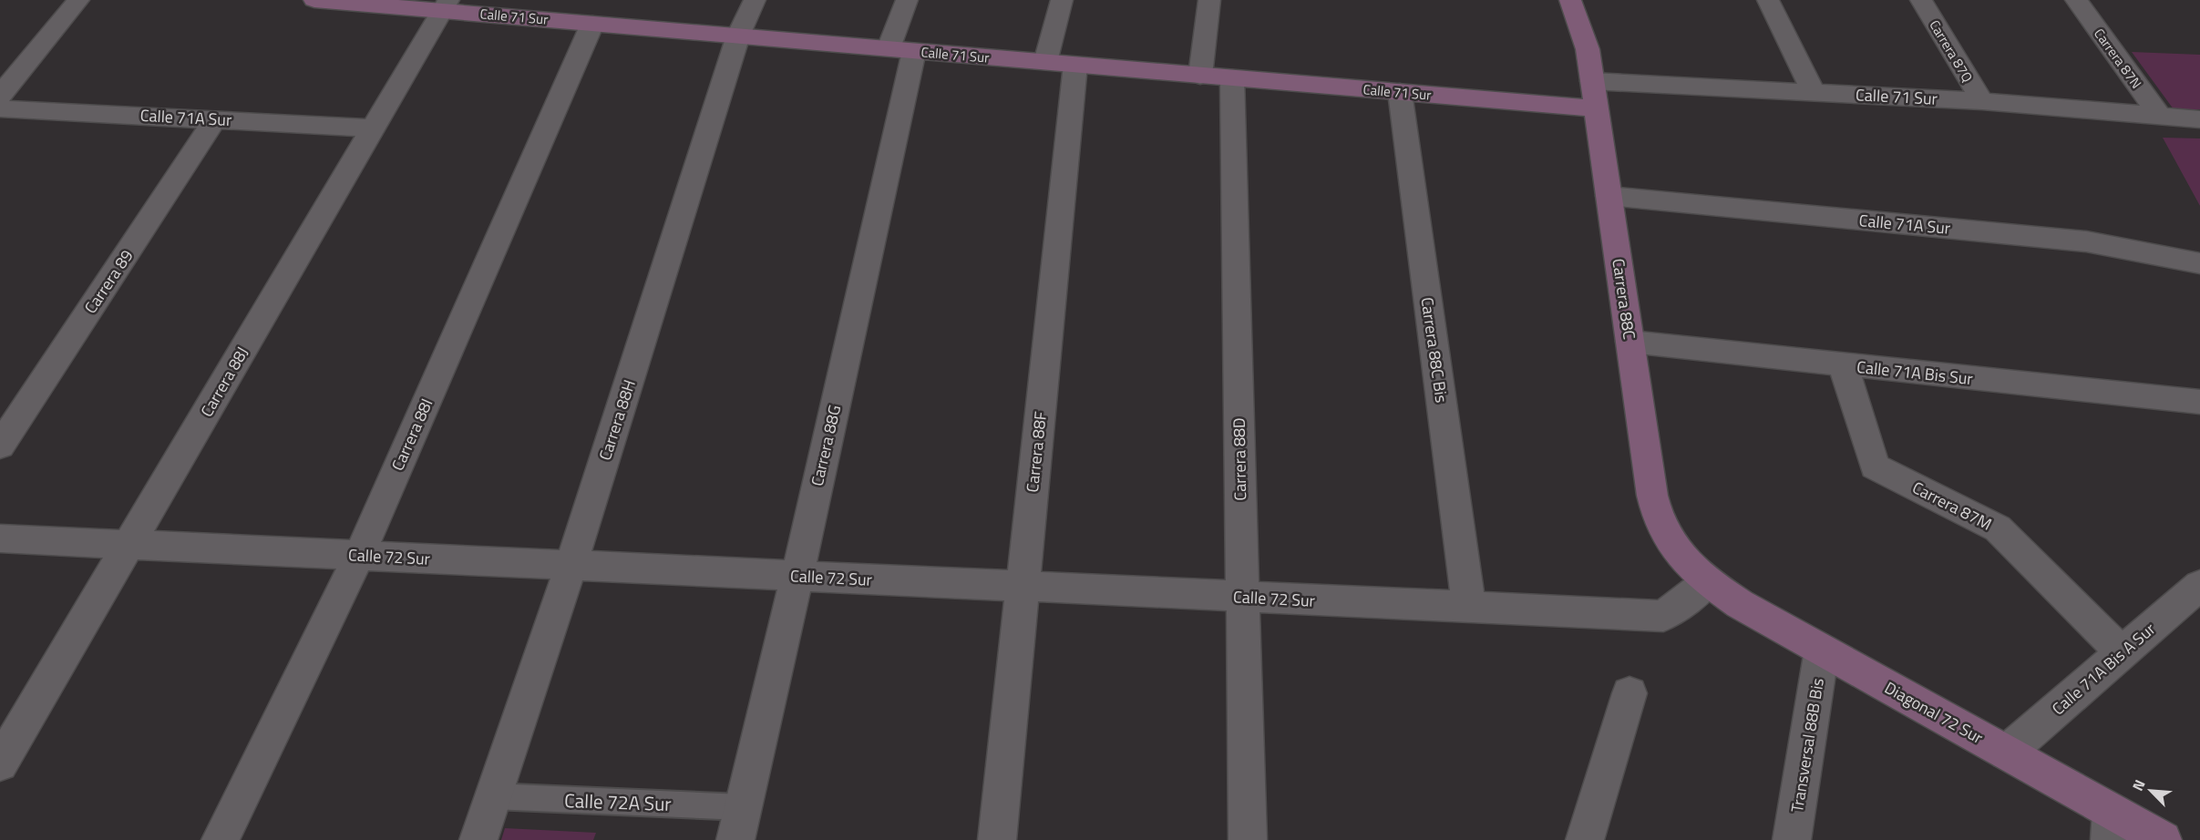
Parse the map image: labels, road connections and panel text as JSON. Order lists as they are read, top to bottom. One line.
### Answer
{"streets":{"street":["Calle 71 Sur","Carrera 87Q","Carrera 87N","Calle 71A Sur","Carrera 89","Carrera 88C","Carrera 88C Bis","Calle 71A Bis Sur","Carrera 88J","Carrera 88H","Carrera 88I","Carrera 88G","Carrera 88F","Carrera 88D","Carrera 87M","Calle 72 Sur","Calle 71A Bis A Sur","Diagonal 72 Sur","Transversal 88B Bis"],"lane":["Calle 72A Sur"]},"crossings":[["Calle 71 Sur","Carrera 87Q"],["Calle 71 Sur","Carrera 87N"],["Calle 71 Sur","Carrera 88C"],["Calle 71 Sur","Carrera 88C Bis"],["Calle 71 Sur","Carrera 88J"],["Calle 71 Sur","Carrera 88H"],["Calle 71 Sur","Carrera 88I"],["Calle 71 Sur","Carrera 88G"],["Calle 71 Sur","Carrera 88F"],["Calle 71 Sur","Carrera 88D"],["Calle 71A Sur","Carrera 89"],["Calle 71A Sur","Carrera 88C"],["Calle 71A Sur","Carrera 88J"],["Carrera 88C","Calle 71A Bis Sur"],["Carrera 88C","Calle 72 Sur"],["Carrera 88C","Diagonal 72 Sur"],["Carrera 88C Bis","Calle 72 Sur"],["Calle 71A Bis Sur","Carrera 87M"],["Carrera 88J","Calle 72 Sur"],["Carrera 88H","Calle 72 Sur"],["Carrera 88H","Calle 72A Sur"],["Carrera 88I","Calle 72 Sur"],["Carrera 88G","Calle 72 Sur"],["Carrera 88G","Calle 72A Sur"],["Carrera 88F","Calle 72 Sur"],["Carrera 88D","Calle 72 Sur"],["Carrera 87M","Calle 71A Bis A Sur"],["Calle 72 Sur","Diagonal 72 Sur"],["Calle 71A Bis A Sur","Diagonal 72 Sur"],["Diagonal 72 Sur","Transversal 88B Bis"]],"north":"top left"}
